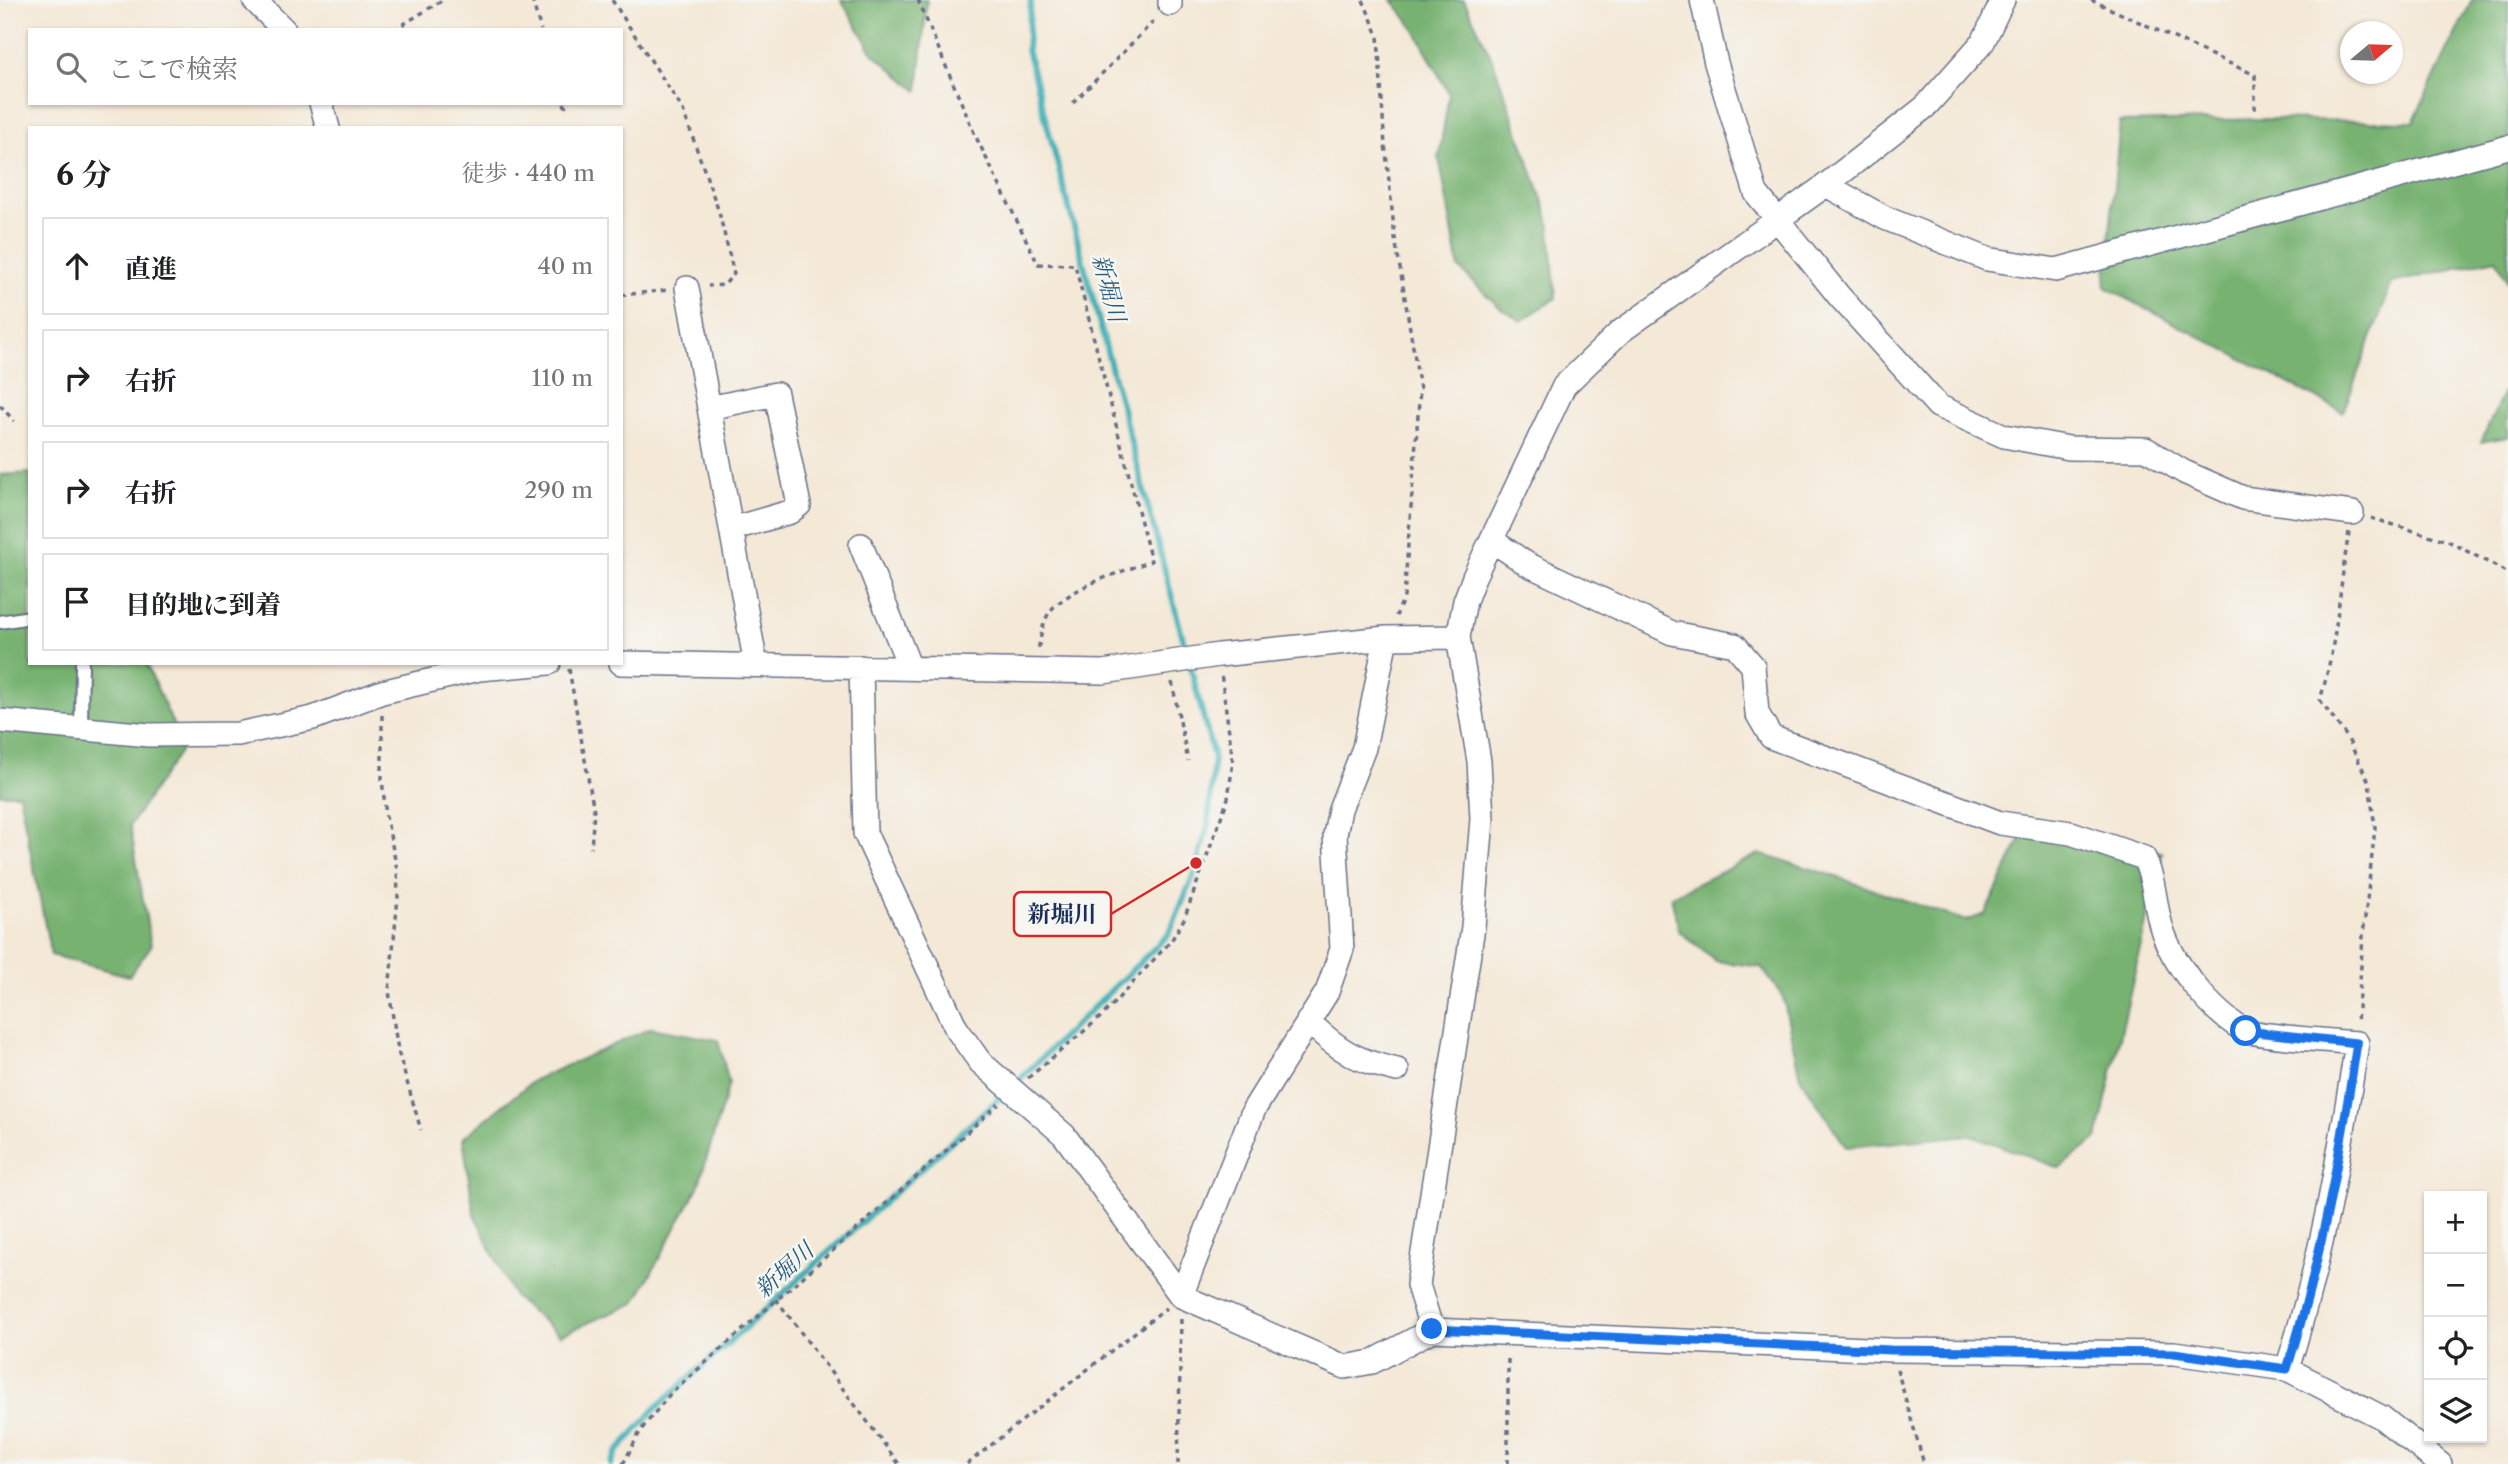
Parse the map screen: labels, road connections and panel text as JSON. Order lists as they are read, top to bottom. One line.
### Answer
{"water":["新堀川"],"places":["新堀川"],"north":"right","page":{"search":"ここで検索","heading":["6 分","徒歩 · 440 m"],"list":[["直進","40 m"],["右折","110 m"],["右折","290 m"],"目的地に到着"],"map_buttons":["+","−"]}}
